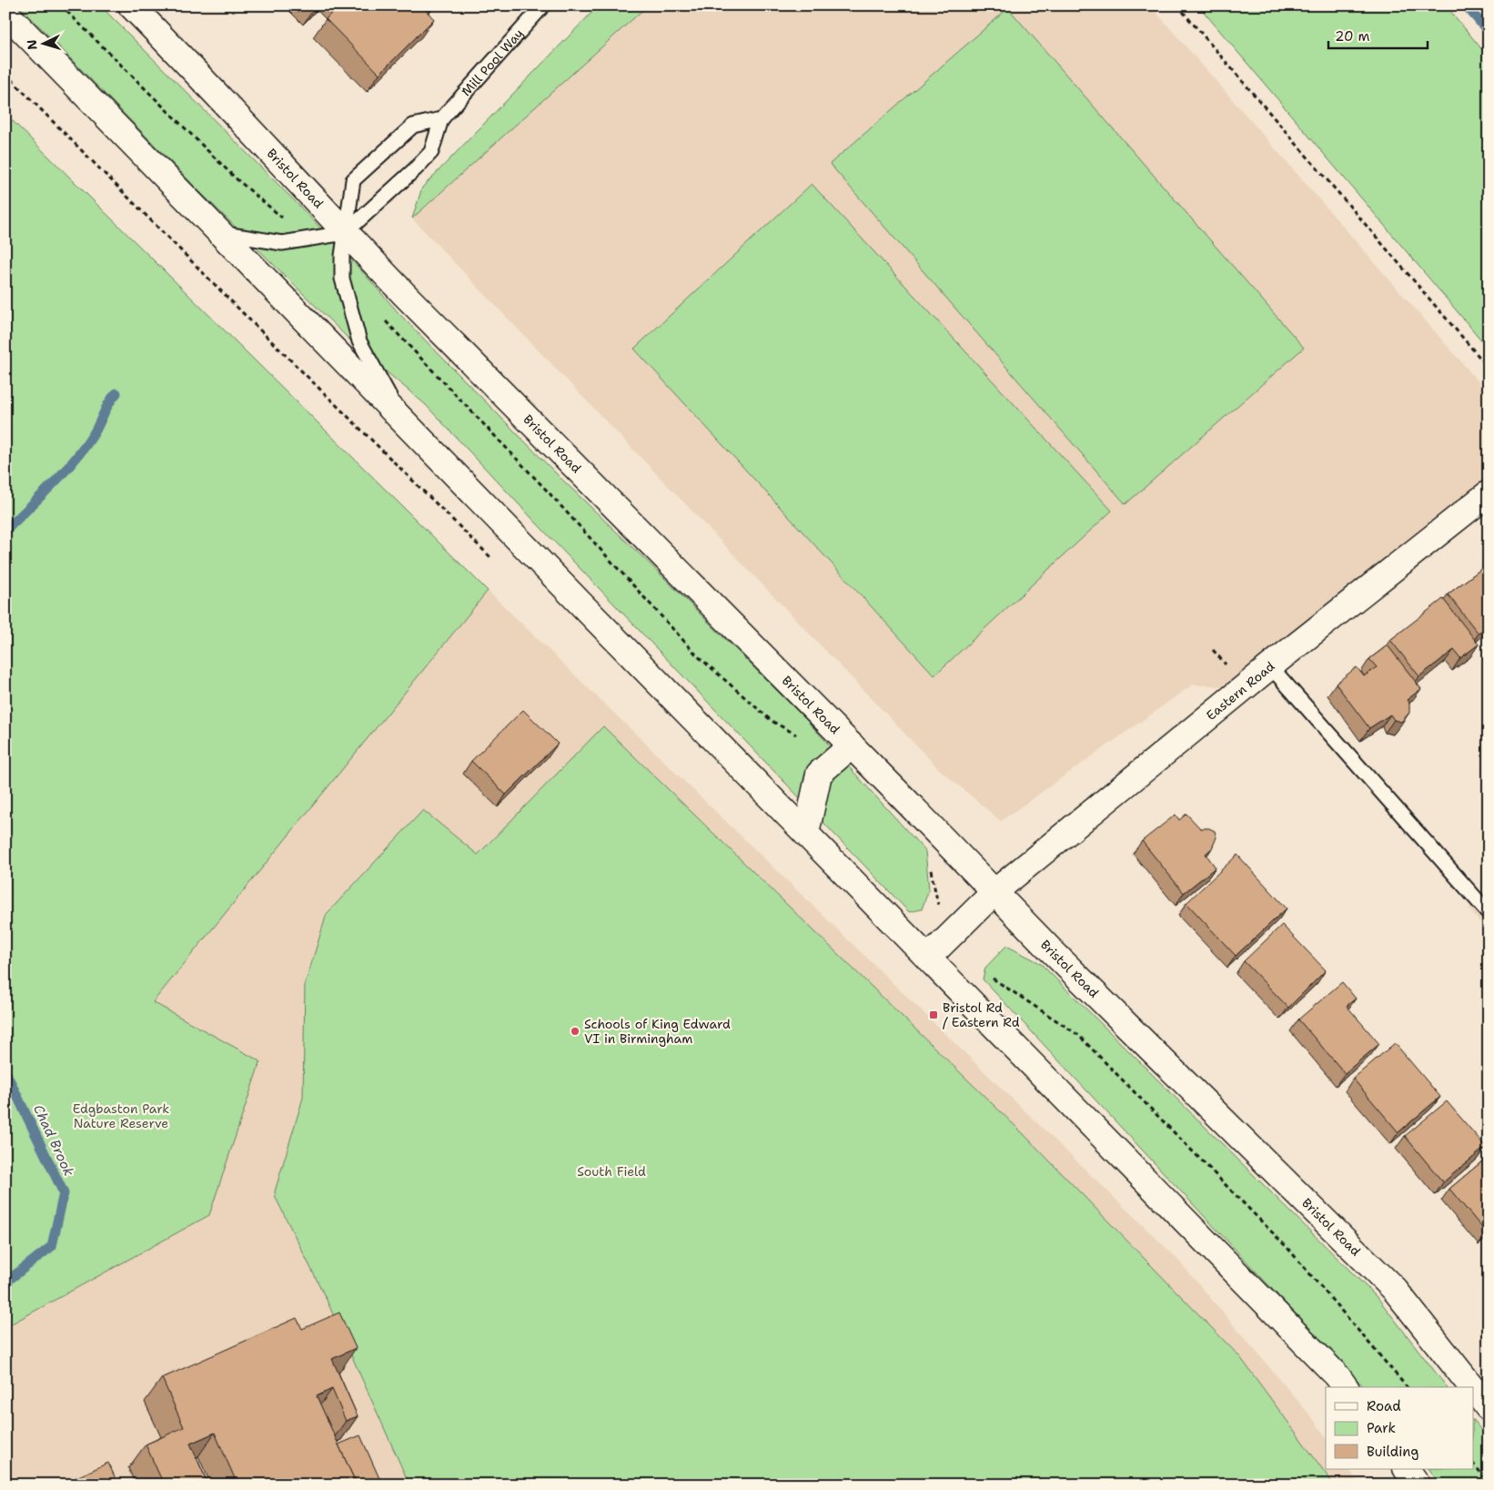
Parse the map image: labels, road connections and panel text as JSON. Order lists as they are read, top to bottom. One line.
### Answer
{"streets":{"main road":["Bristol Road","Eastern Road"],"lane":["Mill Pool Way"]},"crossings":[["Bristol Road","Eastern Road"]],"water":["Chad Brook"],"parks":["Edgbaston Park Nature Reserve","South Field"],"places":{"transit":["Bristol Rd / Eastern Rd"],"other":["Schools of King Edward VI in Birmingham"]},"legend":["Road","Park","Building"],"scale_bar":"20 m","north":"left"}
